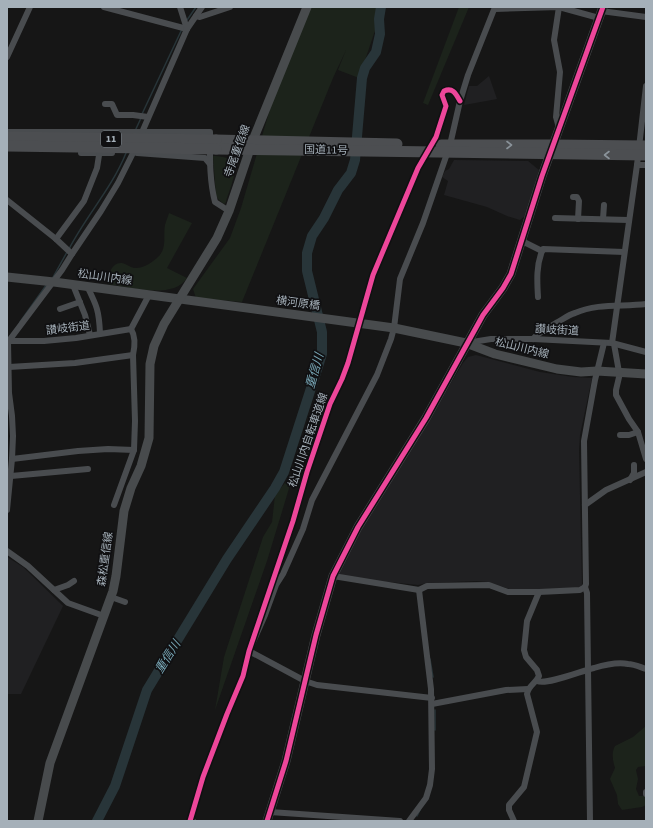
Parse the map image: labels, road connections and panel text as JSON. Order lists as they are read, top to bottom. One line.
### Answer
{"streets":{"highway":["11","国道11号"],"main road":["寺尾重信線","松山川内線","横河原橋","森松重信線"],"street":["讃岐街道"],"cycle path":["松山川内自転車道線"]},"crossings":[["国道11号","寺尾重信線"],["寺尾重信線","松山川内線"],["寺尾重信線","森松重信線"],["松山川内線","横河原橋"],["松山川内線","讃岐街道"],["松山川内線","森松重信線"]],"water":["重信川"]}
